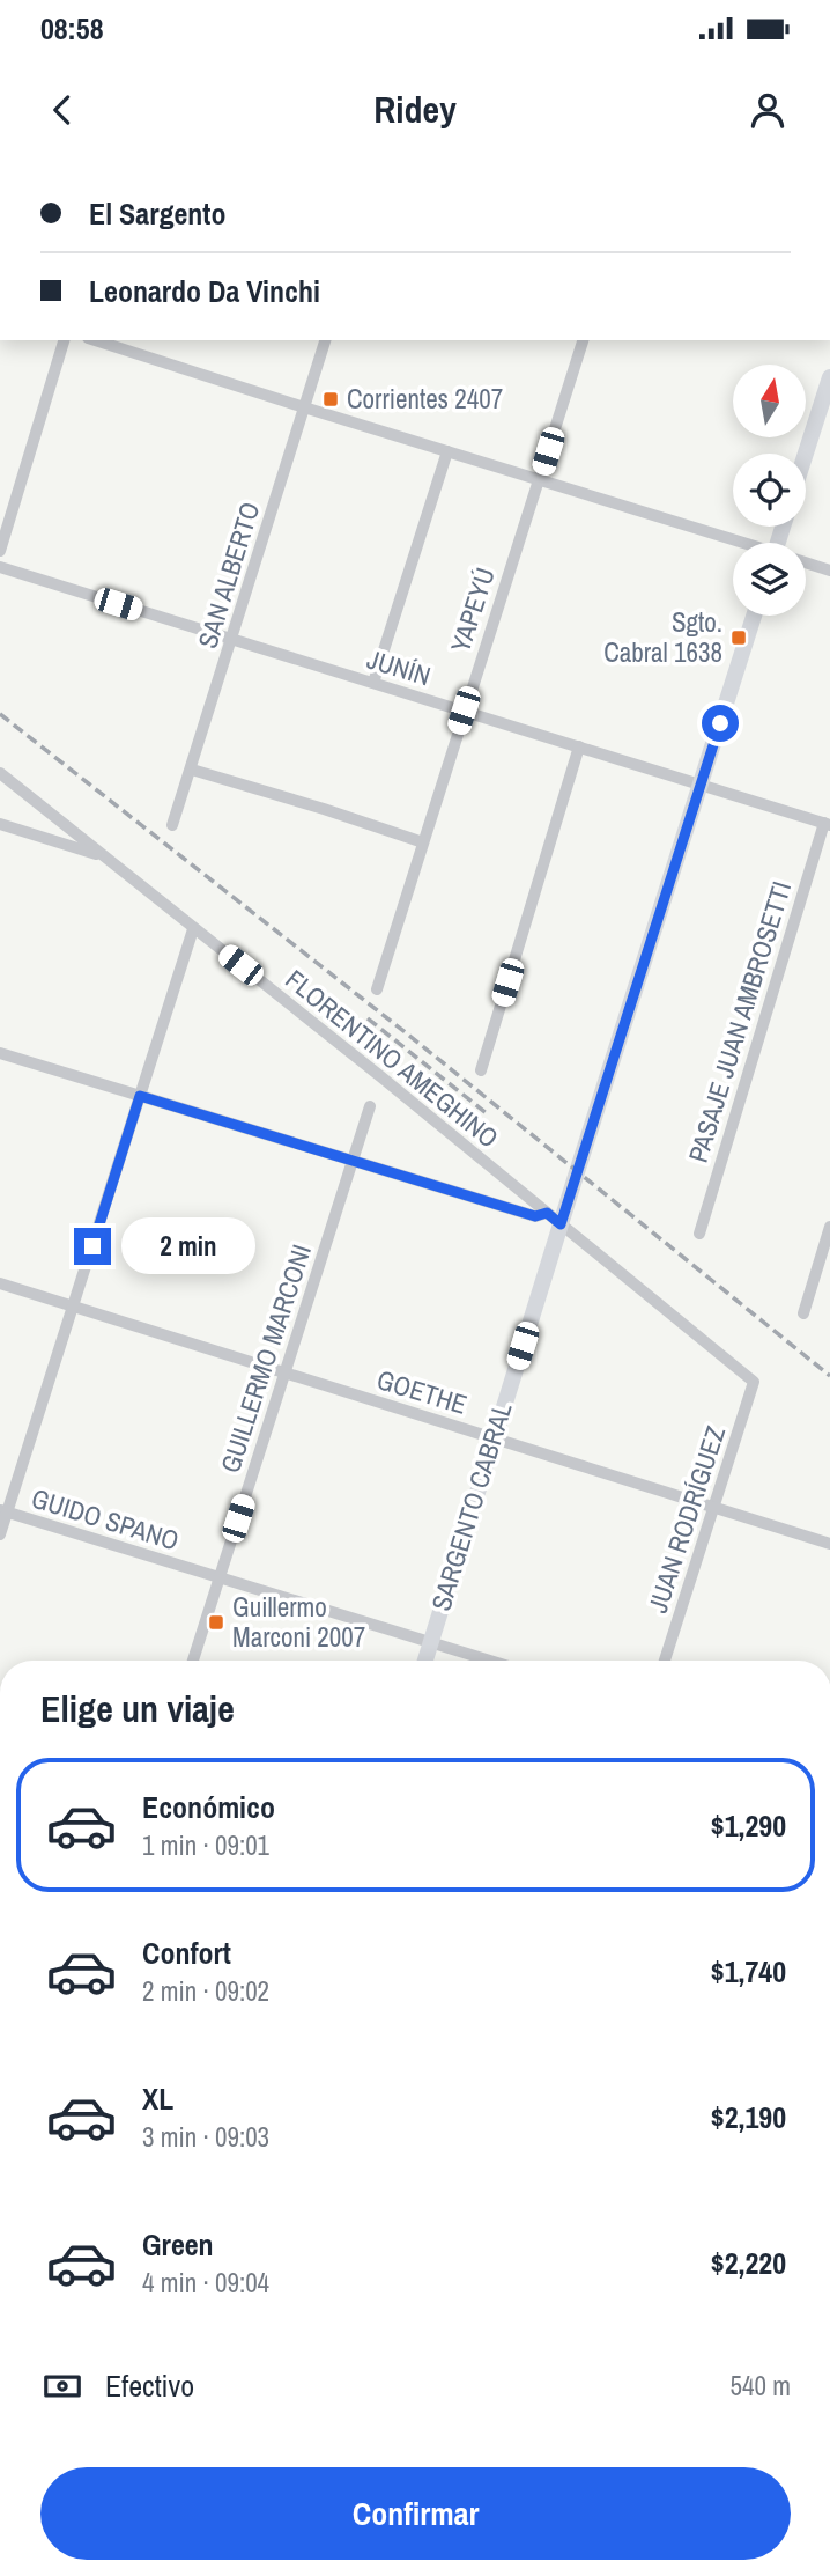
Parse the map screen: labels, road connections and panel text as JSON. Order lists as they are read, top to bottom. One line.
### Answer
{"streets":{"street":["SAN ALBERTO","YAPEYÚ","JUNÍN","PASAJE JUAN AMBROSETTI","FLORENTINO AMEGHINO","GUILLERMO MARCONI","GOETHE","SARGENTO CABRAL","GUIDO SPANO","JUAN RODRÍGUEZ"]},"crossings":[["SAN ALBERTO","JUNÍN"],["YAPEYÚ","JUNÍN"],["JUNÍN","PASAJE JUAN AMBROSETTI"],["JUNÍN","SARGENTO CABRAL"],["FLORENTINO AMEGHINO","SARGENTO CABRAL"],["FLORENTINO AMEGHINO","JUAN RODRÍGUEZ"],["GUILLERMO MARCONI","GOETHE"],["GUILLERMO MARCONI","GUIDO SPANO"],["GOETHE","SARGENTO CABRAL"],["GOETHE","JUAN RODRÍGUEZ"],["SARGENTO CABRAL","GUIDO SPANO"]],"places":{"transit":["Corrientes 2407","Sgto. Cabral 1638","Guillermo Marconi 2007"]},"north":"top","page":{"status":"08:58","header":"Ridey","banner":["El Sargento","Leonardo Da Vinchi"],"bubble":"2 min","heading":"Elige un viaje","list":[{"name":"Económico","note":"1 min · 09:01","value":"$1,290"},{"name":"Confort","note":"2 min · 09:02","value":"$1,740"},{"name":"XL","note":"3 min · 09:03","value":"$2,190"},{"name":"Green","note":"4 min · 09:04","value":"$2,220"}],"pay":["Efectivo","540 m"],"buttons":"Confirmar"}}
